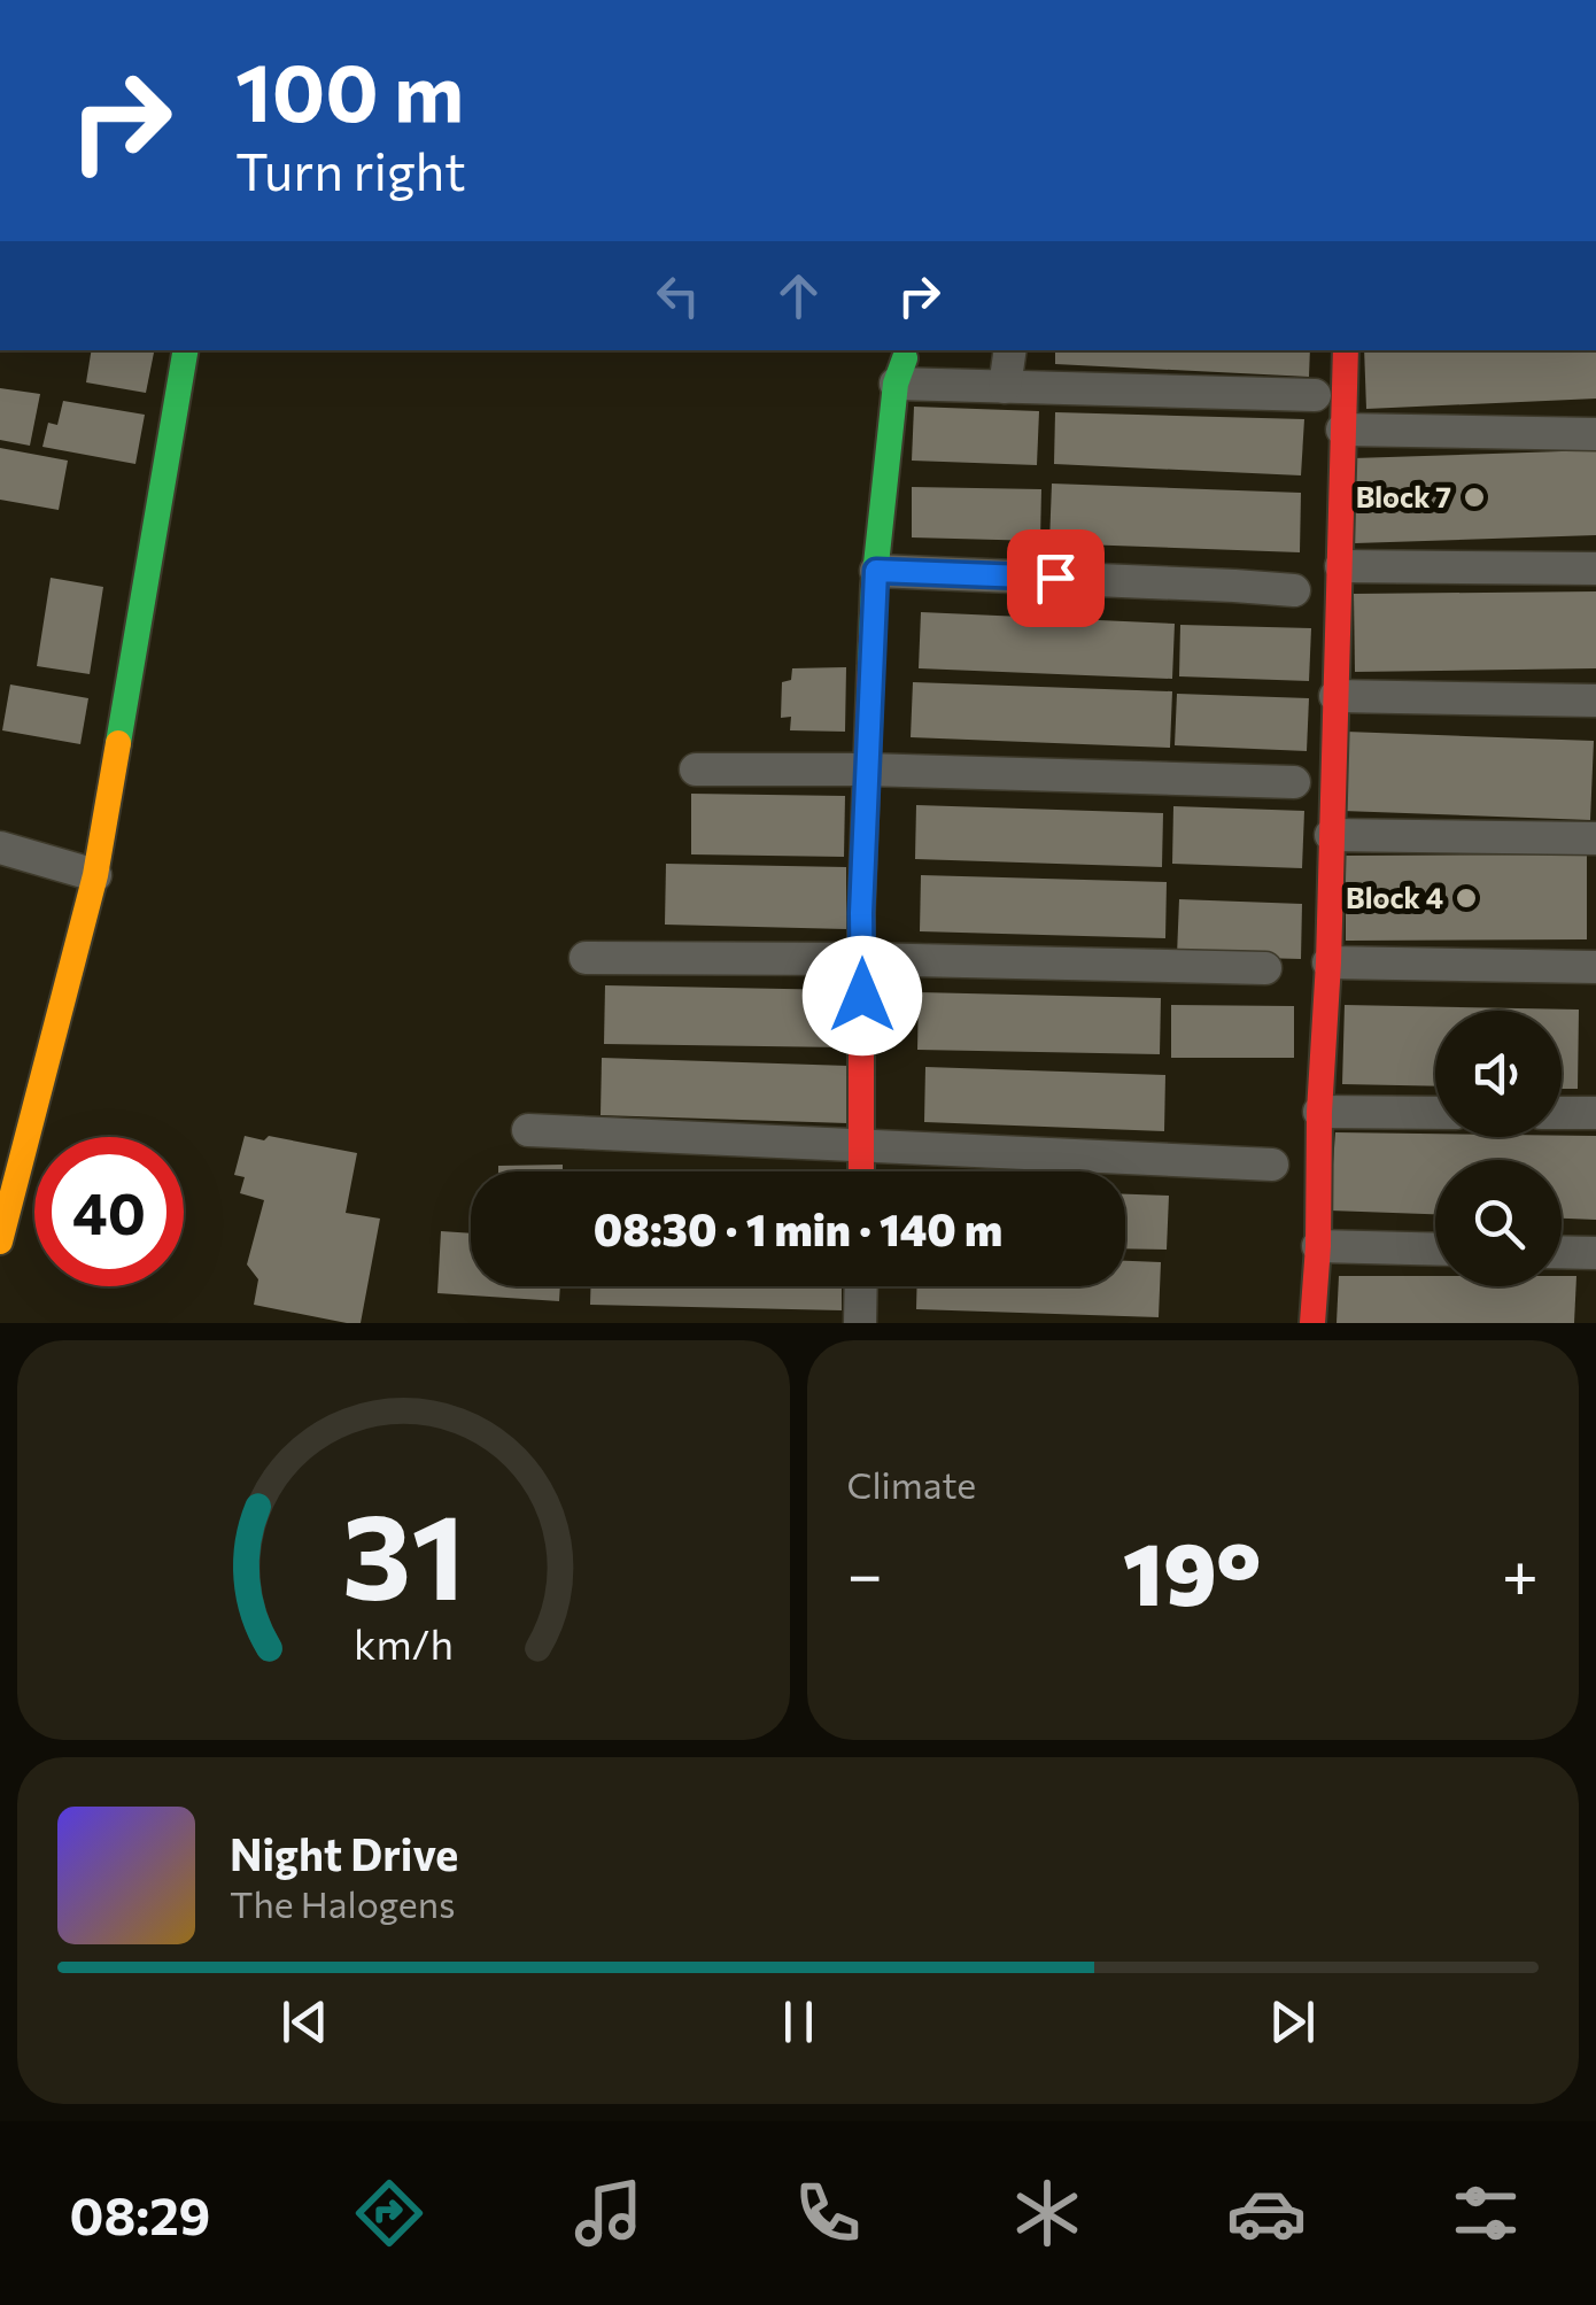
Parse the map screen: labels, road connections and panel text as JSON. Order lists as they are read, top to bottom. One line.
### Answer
{"places":["Block 7","Block 4"],"page":{"turn":["100 m","Turn right"],"limit":"40","trip":"08:30 · 1 min · 140 m","tile":"Climate","heat":["−","19°","+"],"song":["Night Drive","The Halogens"],"tabs":"08:29","gauge":["31","km/h"]}}
